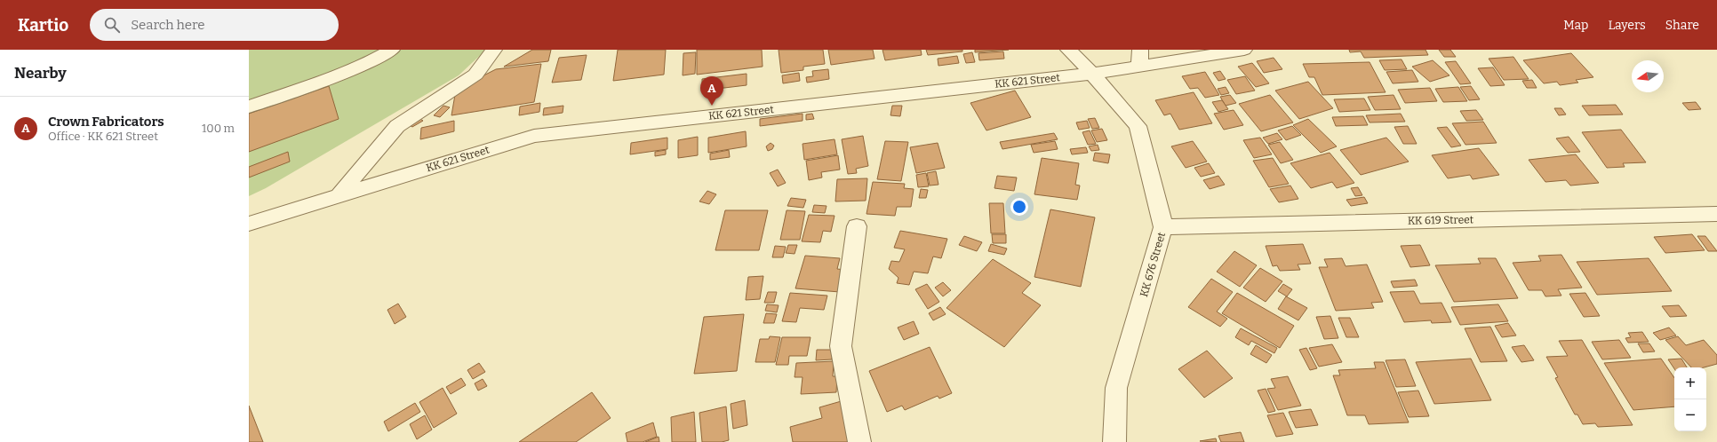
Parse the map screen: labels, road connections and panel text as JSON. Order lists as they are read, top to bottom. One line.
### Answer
{"streets":{"street":["KK 621 Street","KK 619 Street","KK 676 Street"]},"crossings":[["KK 621 Street","KK 676 Street"],["KK 619 Street","KK 676 Street"]],"north":"left","page":{"header":"Kartio","search":"Search here","nav":["Map","Layers","Share"],"heading":"Nearby","pins":"A","list":[{"mark":"A","name":"Crown Fabricators","note":"Office · KK 621 Street","value":"100 m"}],"map_buttons":["+","−"]}}
